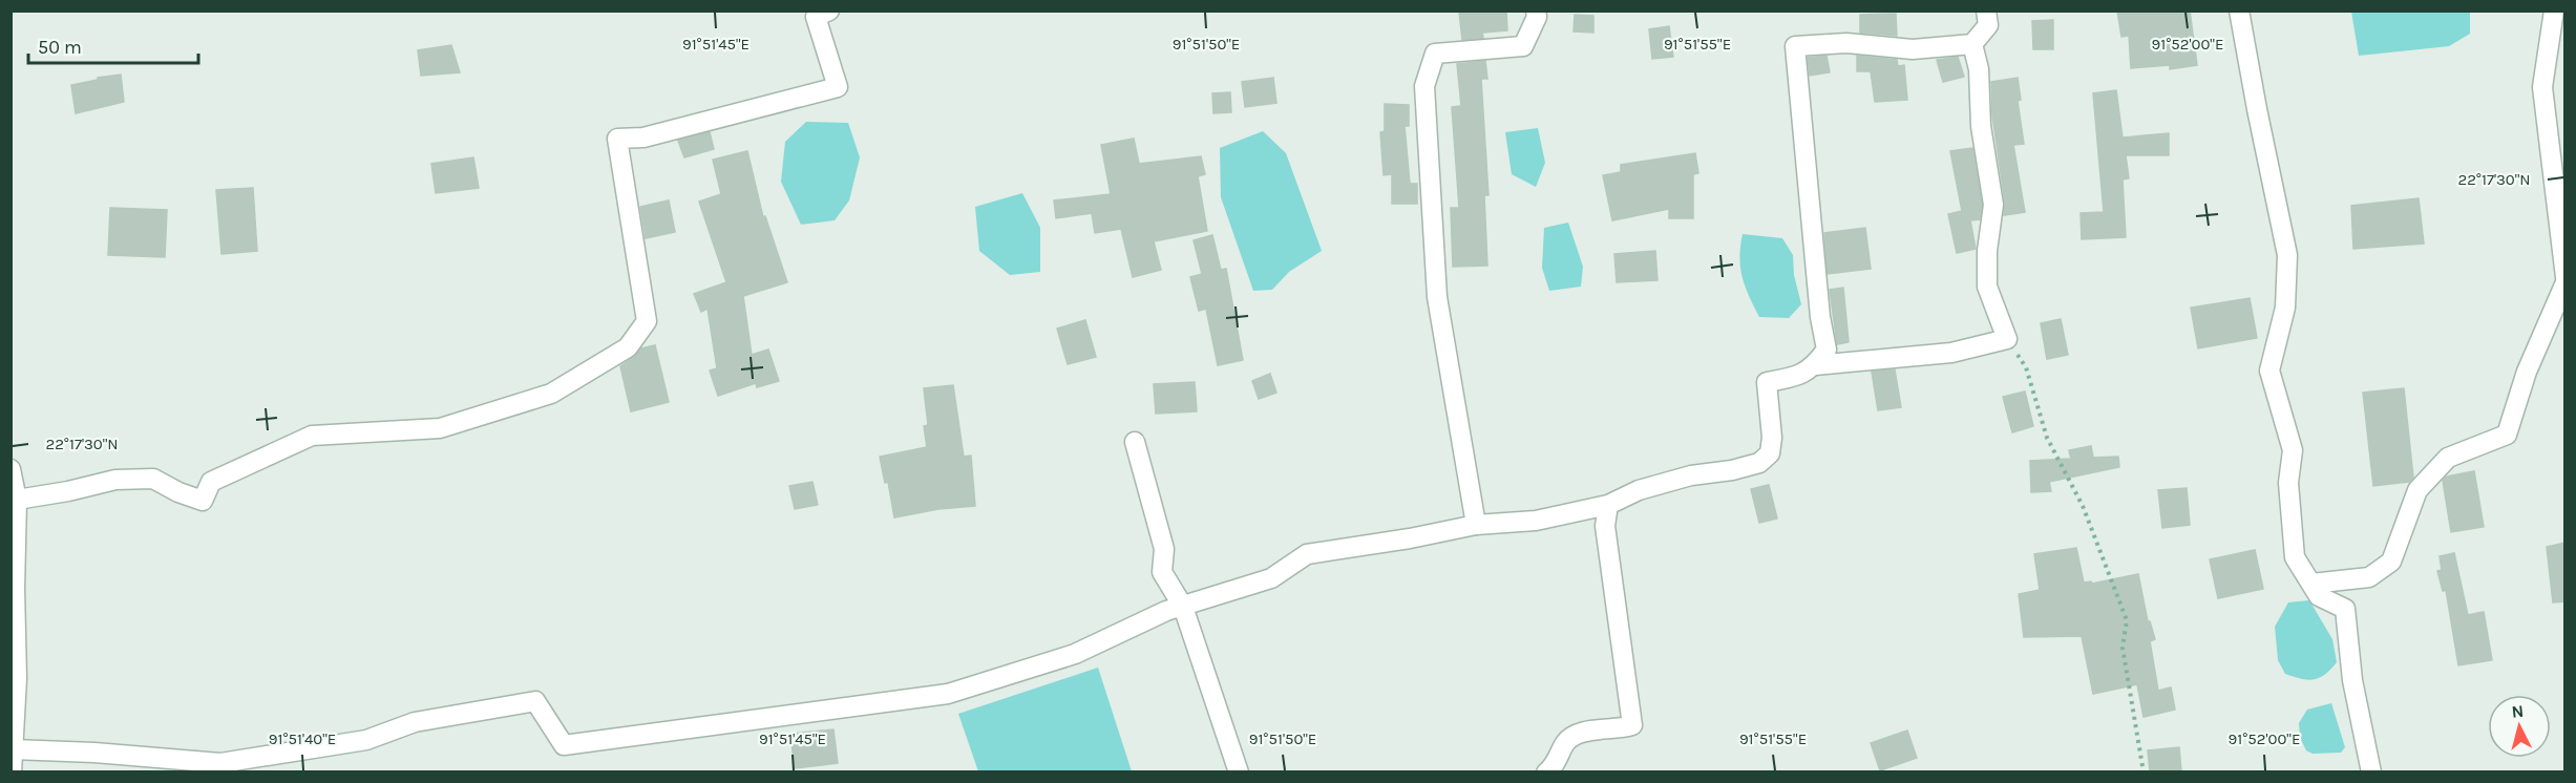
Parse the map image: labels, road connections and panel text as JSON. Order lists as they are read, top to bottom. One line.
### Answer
{"scale_bar":"50 m","north":"top","coordinates":["91°51'45\"E","91°51'50\"E","91°51'55\"E","91°52'00\"E","22°17'30\"N","91°51'40\"E"]}
